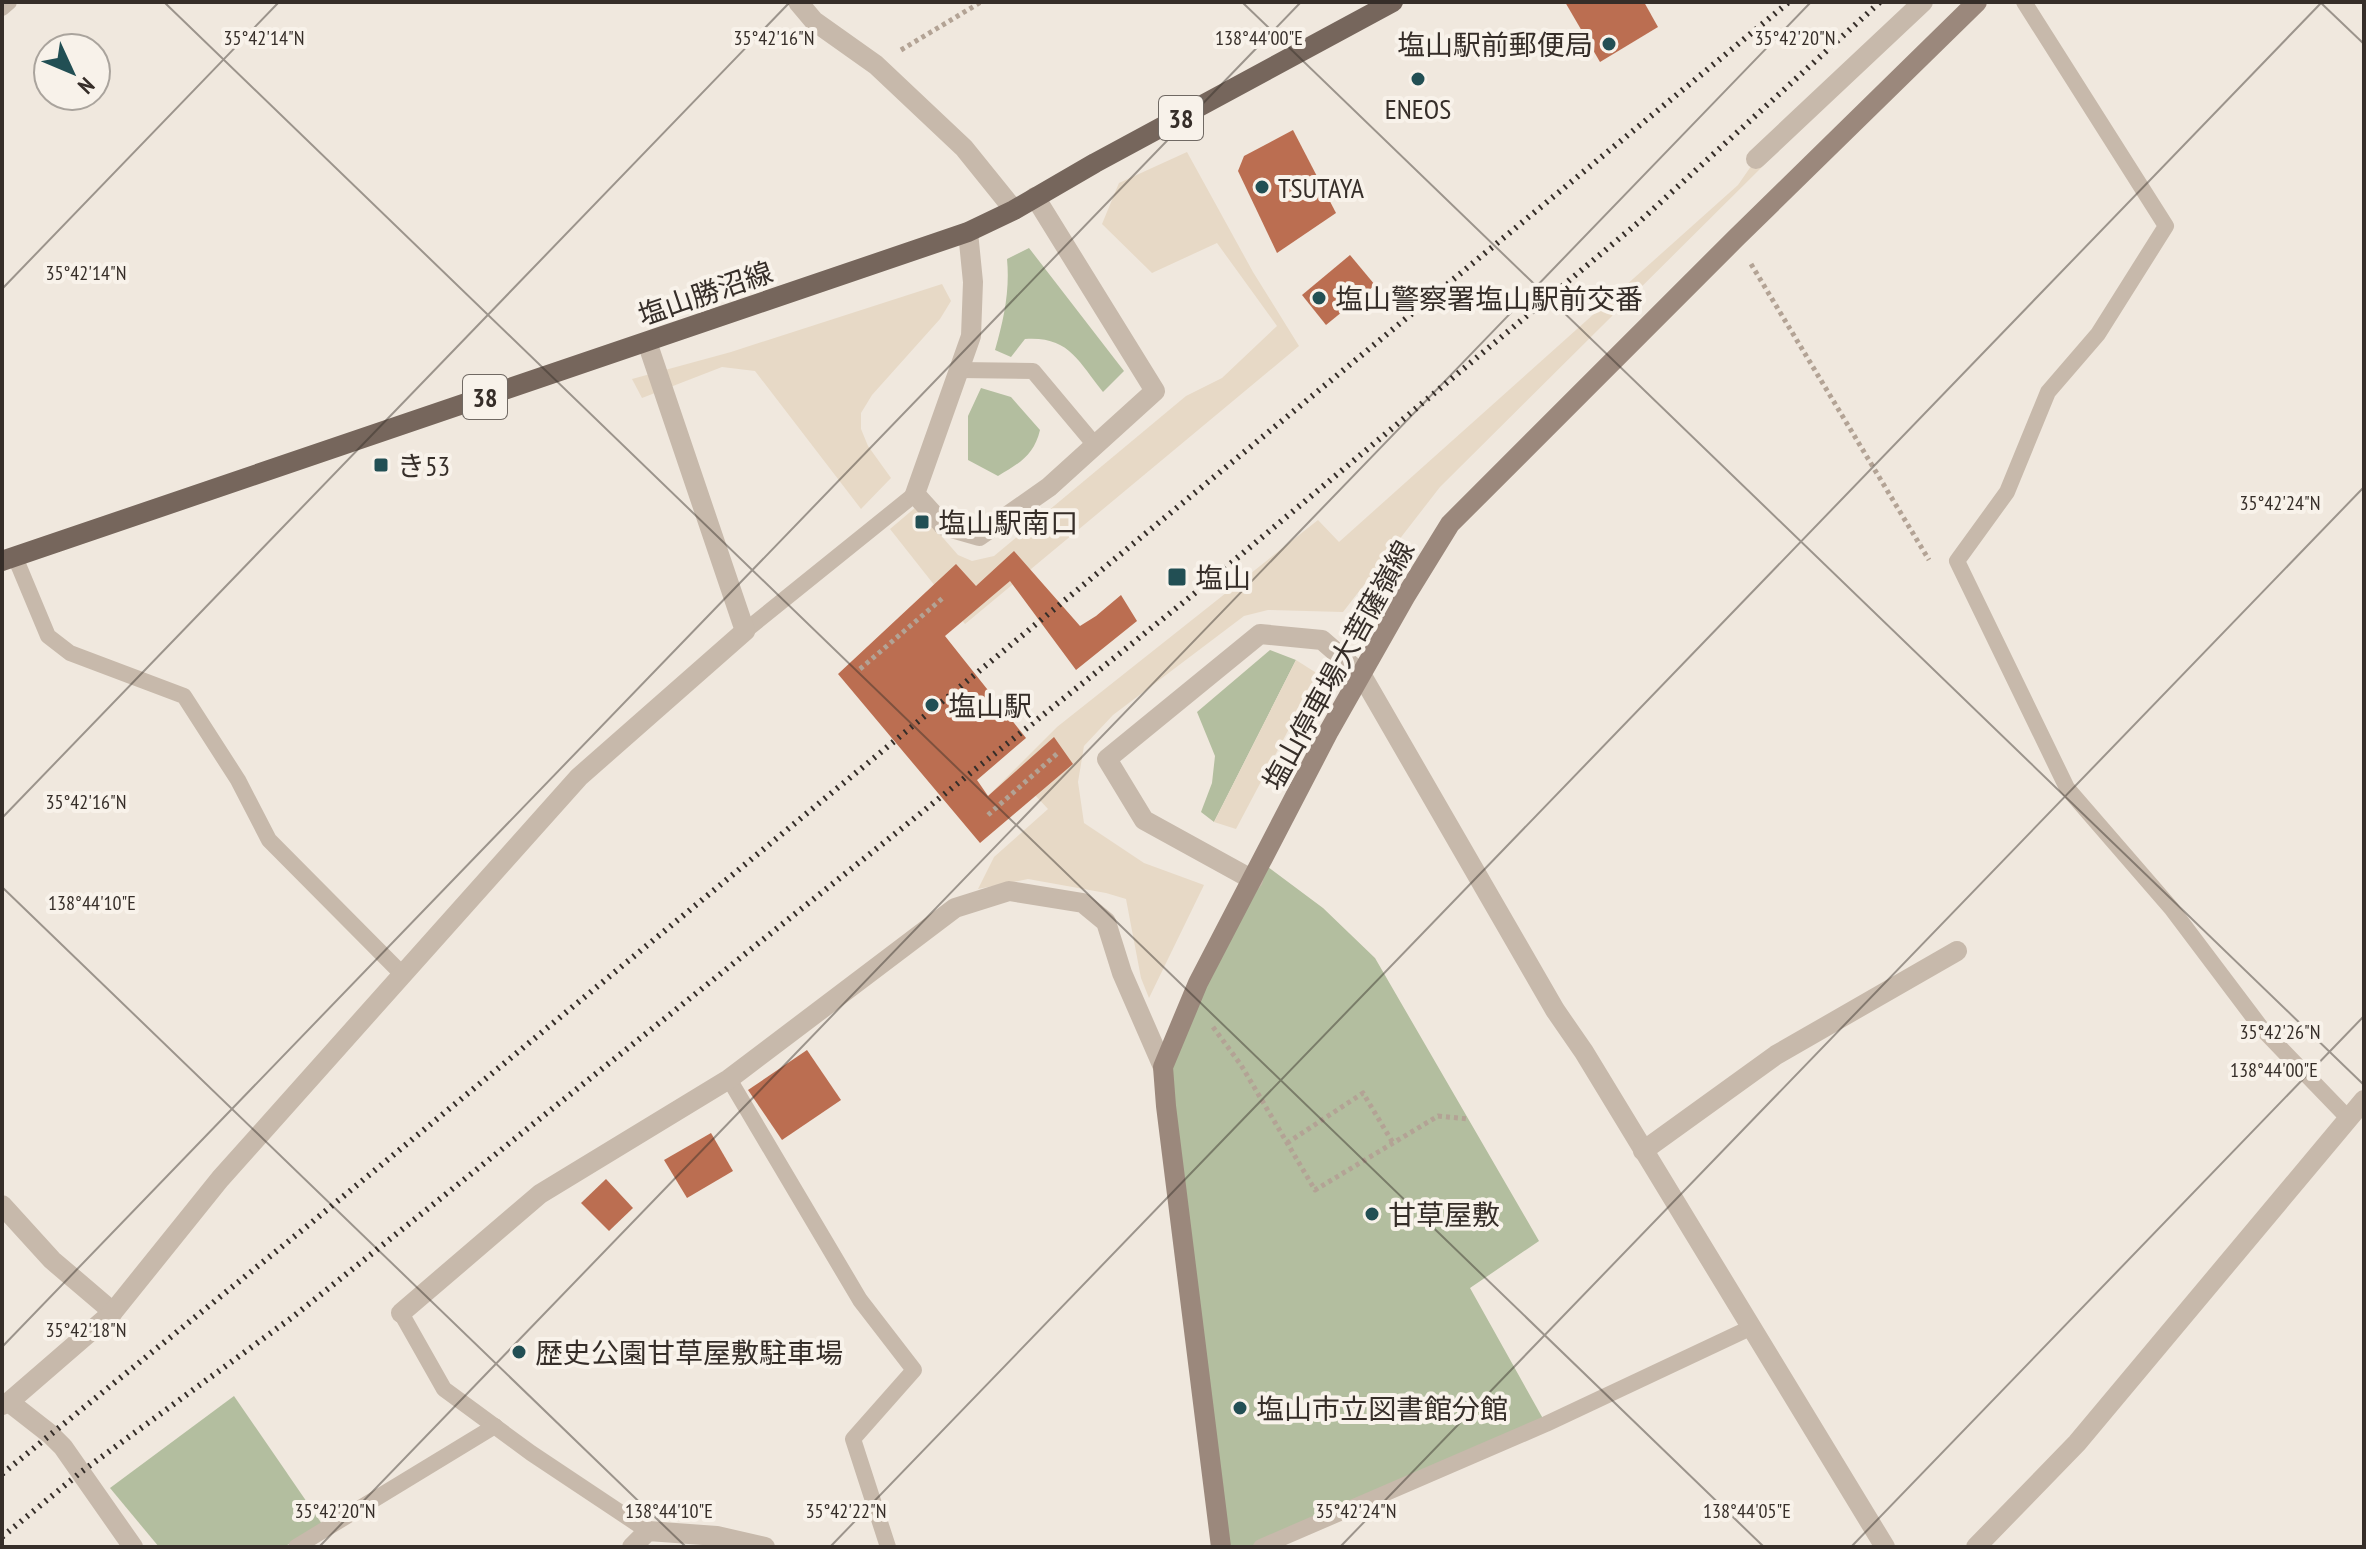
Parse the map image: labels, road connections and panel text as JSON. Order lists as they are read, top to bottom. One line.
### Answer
{"streets":{"main road":["38","塩山勝沼線","塩山停車場大菩薩嶺線"]},"places":{"other":["塩山駅前郵便局","ENEOS","TSUTAYA","塩山警察署塩山駅前交番","塩山駅","甘草屋敷","歴史公園甘草屋敷駐車場","塩山市立図書館分館"],"transit":["き53","塩山駅南口","塩山"]},"north":"bottom right","coordinates":["138°44'00\"E","35°42'14\"N","35°42'16\"N","35°42'20\"N","35°42'24\"N","138°44'10\"E","35°42'26\"N","35°42'18\"N","35°42'22\"N","138°44'05\"E"]}
